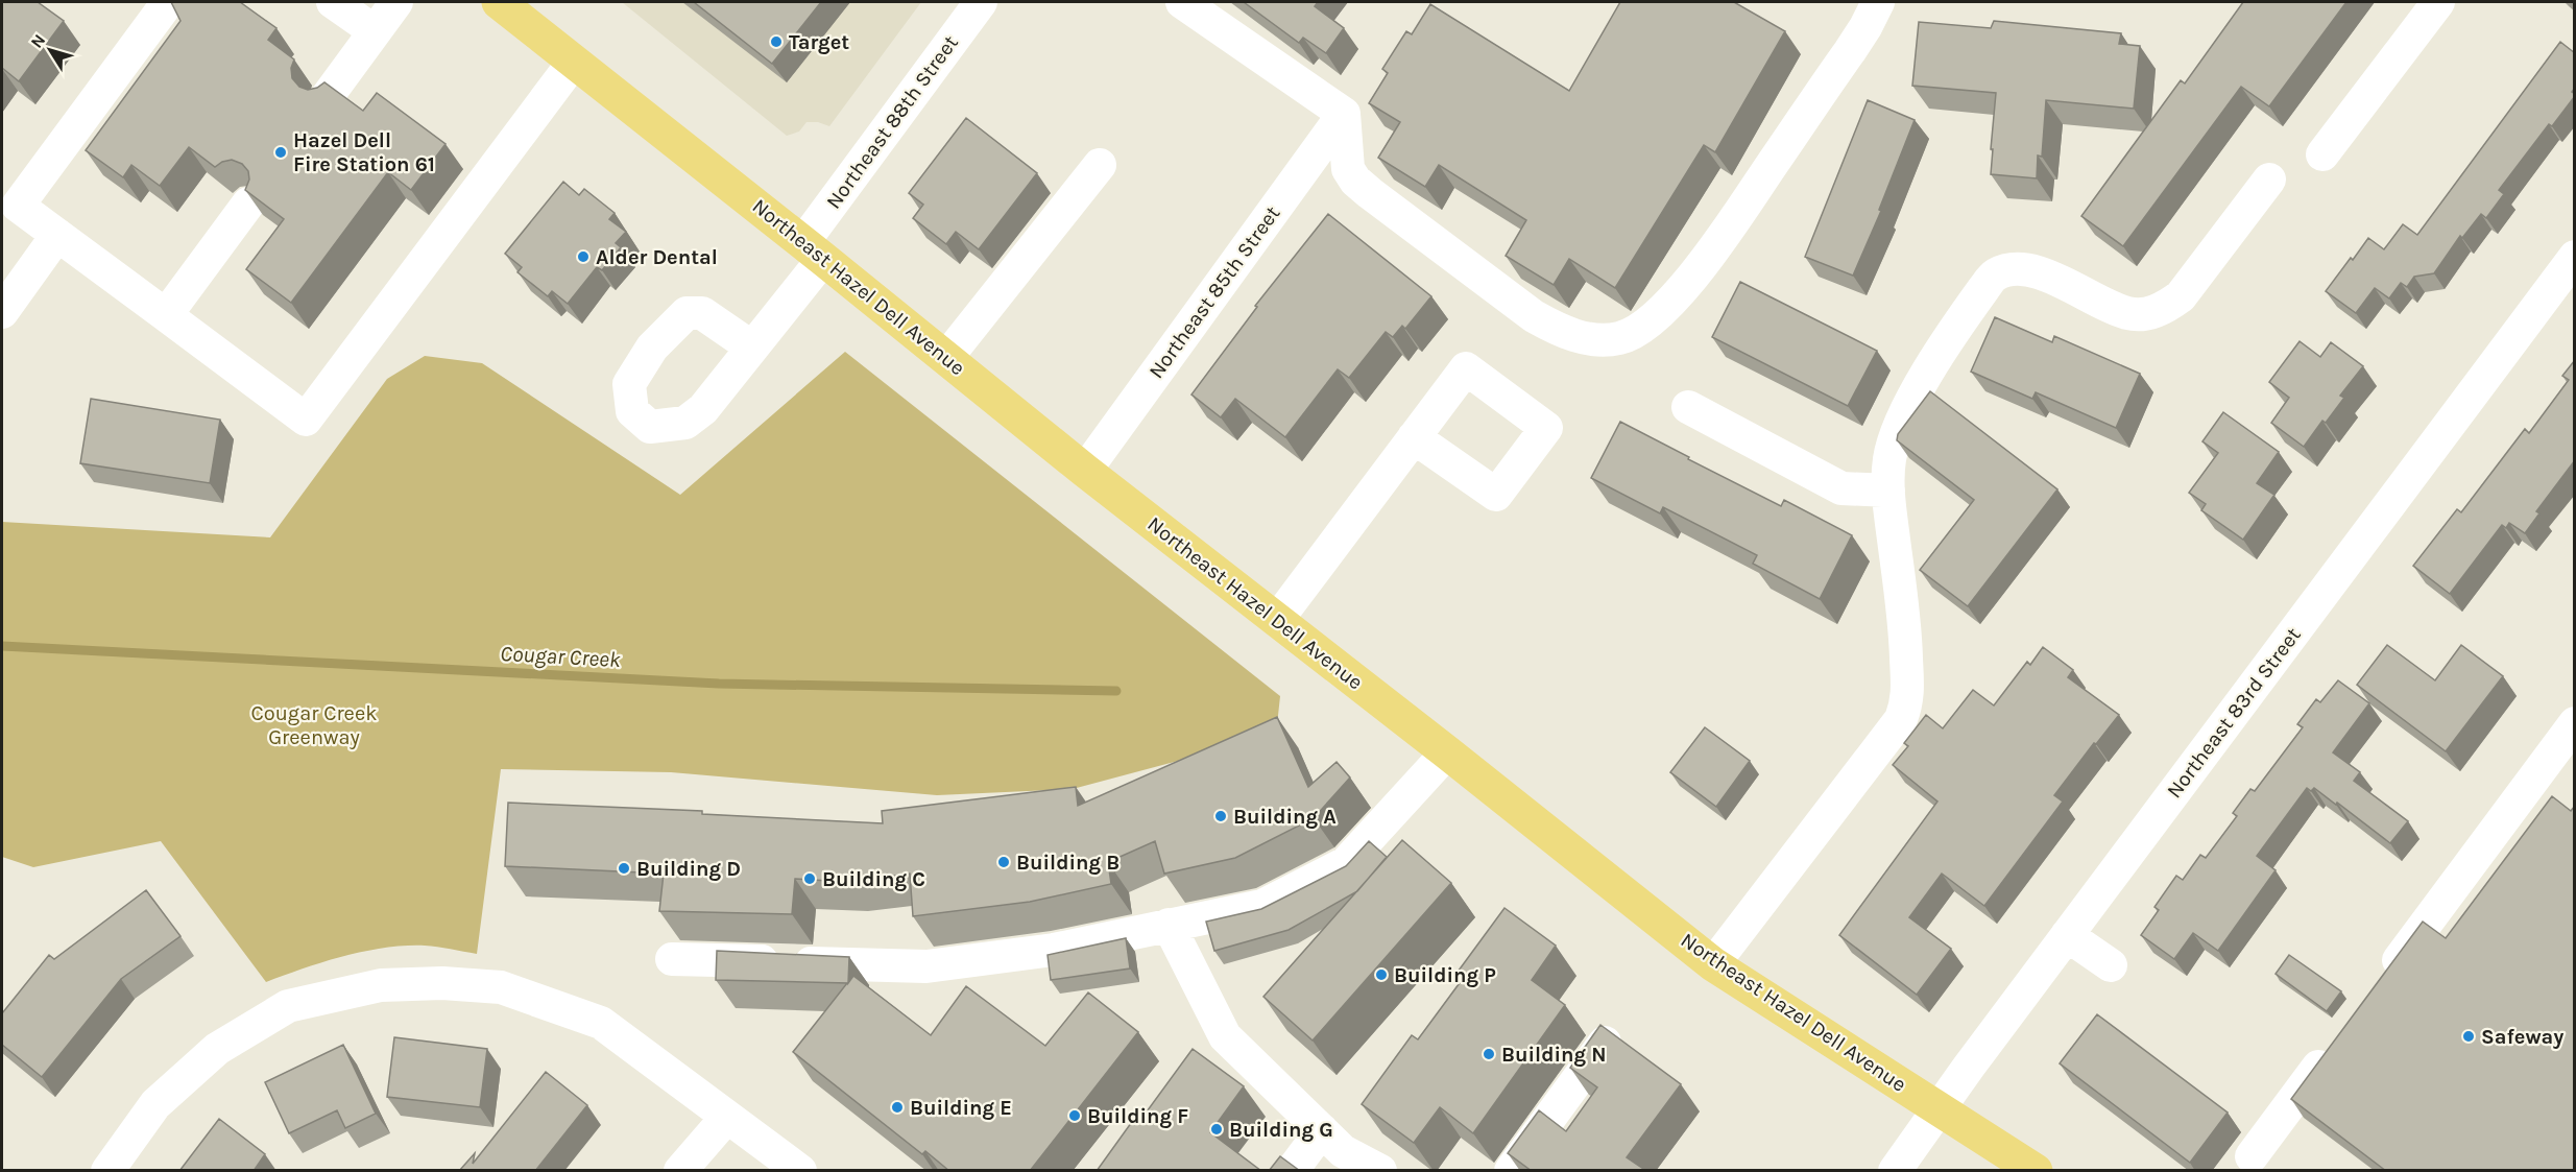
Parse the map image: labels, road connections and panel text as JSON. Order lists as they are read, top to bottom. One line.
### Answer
{"streets":{"main road":["Northeast Hazel Dell Avenue"],"street":["Northeast 88th Street","Northeast 85th Street","Northeast 83rd Street"]},"crossings":[["Northeast 88th Street","Northeast Hazel Dell Avenue"],["Northeast Hazel Dell Avenue","Northeast 85th Street"],["Northeast Hazel Dell Avenue","Northeast 83rd Street"]],"water":["Cougar Creek"],"parks":["Cougar Creek Greenway"],"places":["Target","Hazel Dell Fire Station 61","Alder Dental","Building A","Building B","Building D","Building C","Building P","Safeway","Building N","Building E","Building F","Building G"],"north":"top left"}
